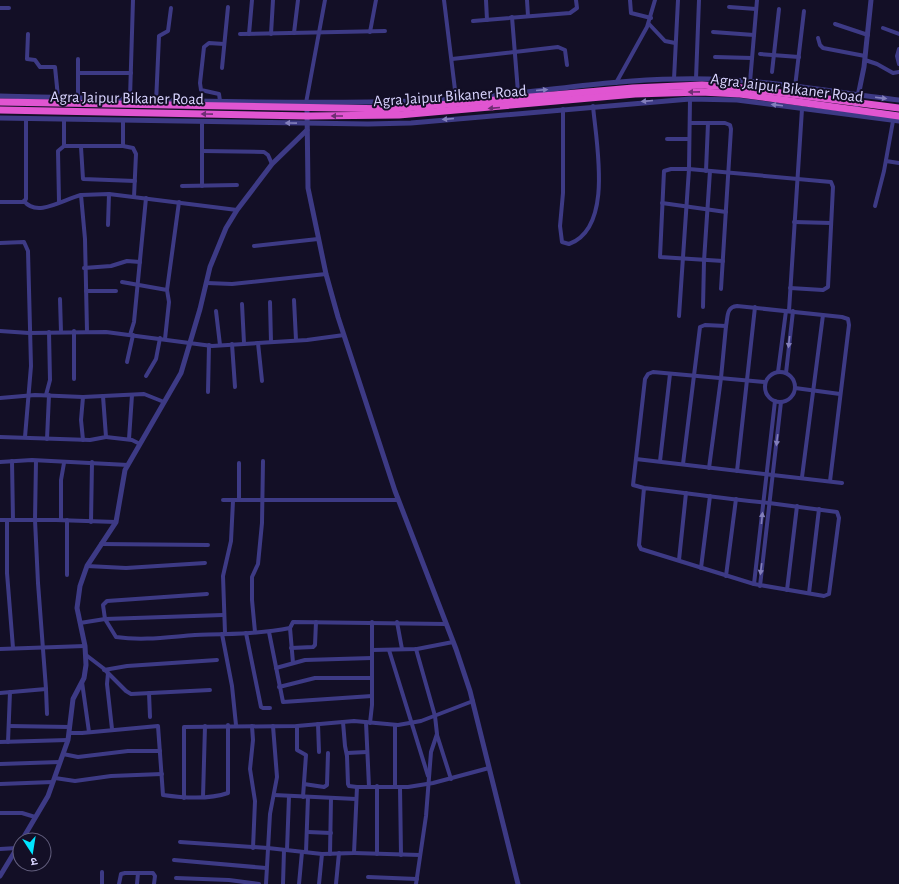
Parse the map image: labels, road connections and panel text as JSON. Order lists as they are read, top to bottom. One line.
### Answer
{"streets":{"highway":["Agra Jaipur Bikaner Road"]},"north":"bottom"}
